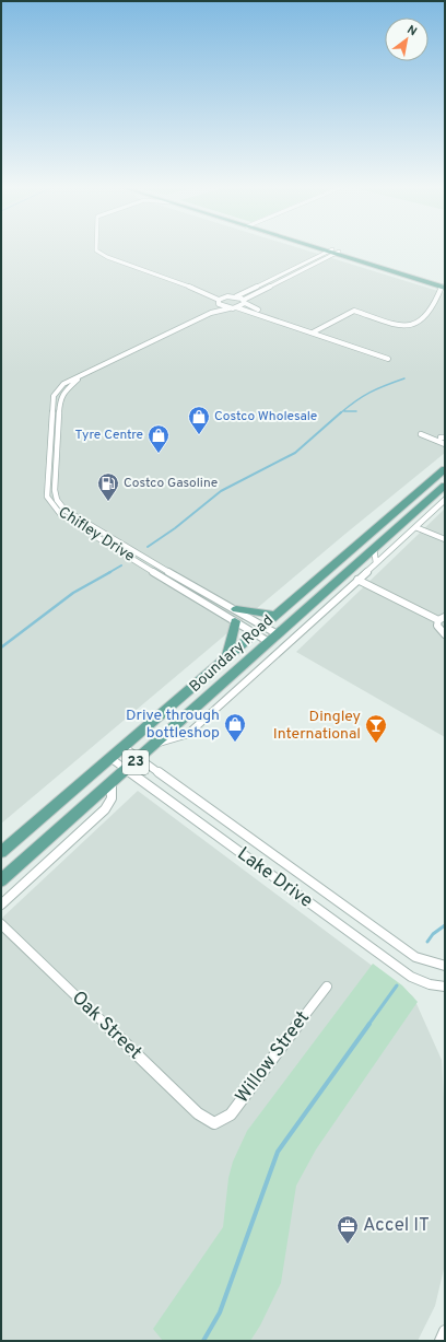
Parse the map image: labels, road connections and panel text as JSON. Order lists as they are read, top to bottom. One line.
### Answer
{"streets":{"main road":["Boundary Road","23"],"street":["Chifley Drive","Lake Drive","Oak Street","Willow Street"]},"crossings":[["Chifley Drive","Boundary Road"],["Boundary Road","Lake Drive"],["Oak Street","Willow Street"]],"places":{"shop":["Costco Wholesale","Tyre Centre","Drive through bottleshop"],"fuel station":["Costco Gasoline"],"bar":["Dingley International"],"office":["Accel IT"]},"north":"top right"}
